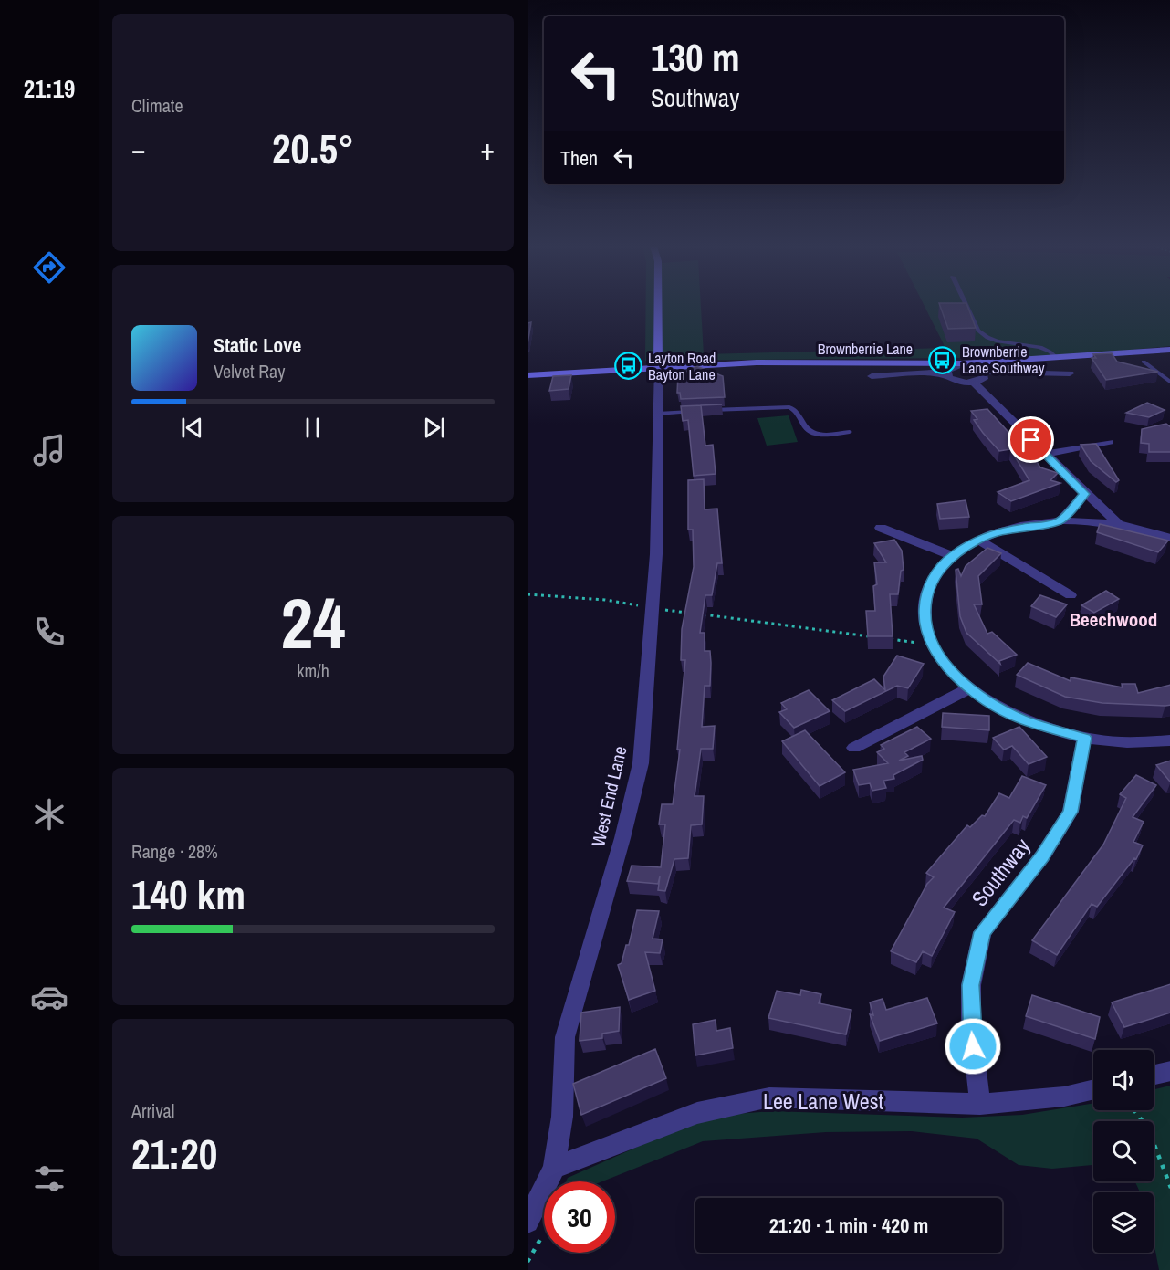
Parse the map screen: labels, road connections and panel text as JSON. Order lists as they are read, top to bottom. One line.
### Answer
{"streets":{"street":["Brownberrie Lane","West End Lane","Southway","Lee Lane West"]},"crossings":[["Brownberrie Lane","West End Lane"],["West End Lane","Lee Lane West"],["Southway","Lee Lane West"]],"districts":["Beechwood"],"places":{"bus stop":["Brownberrie Lane Southway","Layton Road Bayton Lane"]},"page":{"tabs":"21:19","tile":["Climate",["24","km/h"],["Range · 28%","140 km"],["Arrival","21:20"]],"turn":["130 m","Southway"],"heat":["−","20.5°","+"],"then":"Then","song":["Static Love","Velvet Ray"],"limit":"30","trip":"21:20 · 1 min · 420 m"}}
